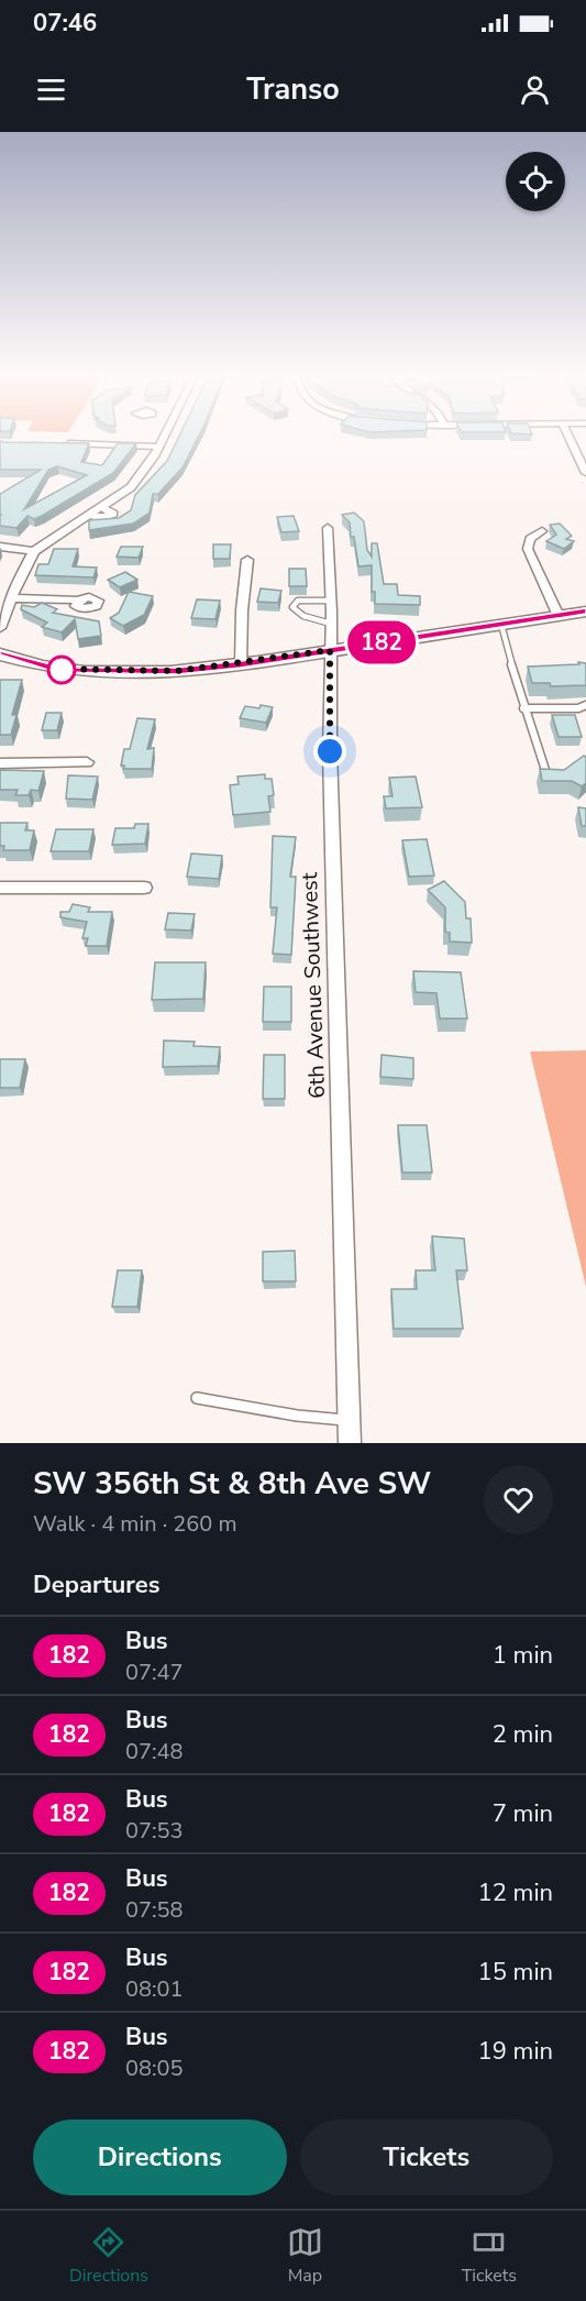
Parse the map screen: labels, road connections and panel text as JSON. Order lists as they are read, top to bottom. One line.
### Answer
{"streets":{"street":["6th Avenue Southwest"]},"lines":["bus line 182"],"page":{"status":"07:46","header":"Transo","on_map":"182","heading":[["SW 356th St & 8th Ave SW","Walk · 4 min · 260 m"],"Departures"],"list":[{"mark":"182","name":"Bus","note":"07:47","value":"1 min"},{"mark":"182","name":"Bus","note":"07:48","value":"2 min"},{"mark":"182","name":"Bus","note":"07:53","value":"7 min"},{"mark":"182","name":"Bus","note":"07:58","value":"12 min"},{"mark":"182","name":"Bus","note":"08:01","value":"15 min"},{"mark":"182","name":"Bus","note":"08:05","value":"19 min"}],"buttons":["Directions","Tickets"],"tabs":["Directions","Map","Tickets"]}}
